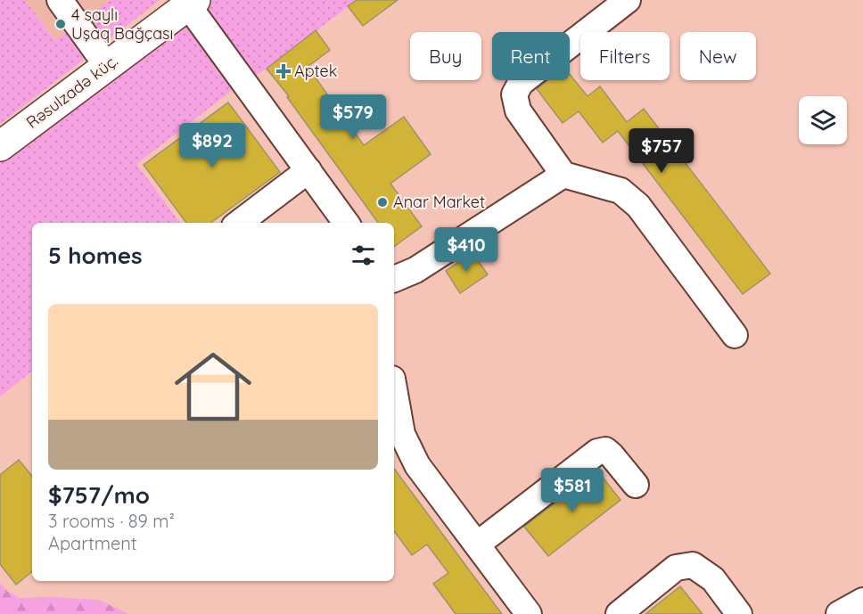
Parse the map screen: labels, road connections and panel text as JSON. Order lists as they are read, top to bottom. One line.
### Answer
{"streets":{"main road":["Rəsulzadə küç."]},"places":{"other":["4 saylı Uşaq Bağçası","Anar Market"],"health":["Aptek"]},"page":{"chip":["Buy","Rent","Filters","New"],"price":["$579","$892","$757","$410","$581"],"heading":"5 homes","list":[{"name":"$757/mo","note":"3 rooms · 89 m² · Apartment"}]}}
